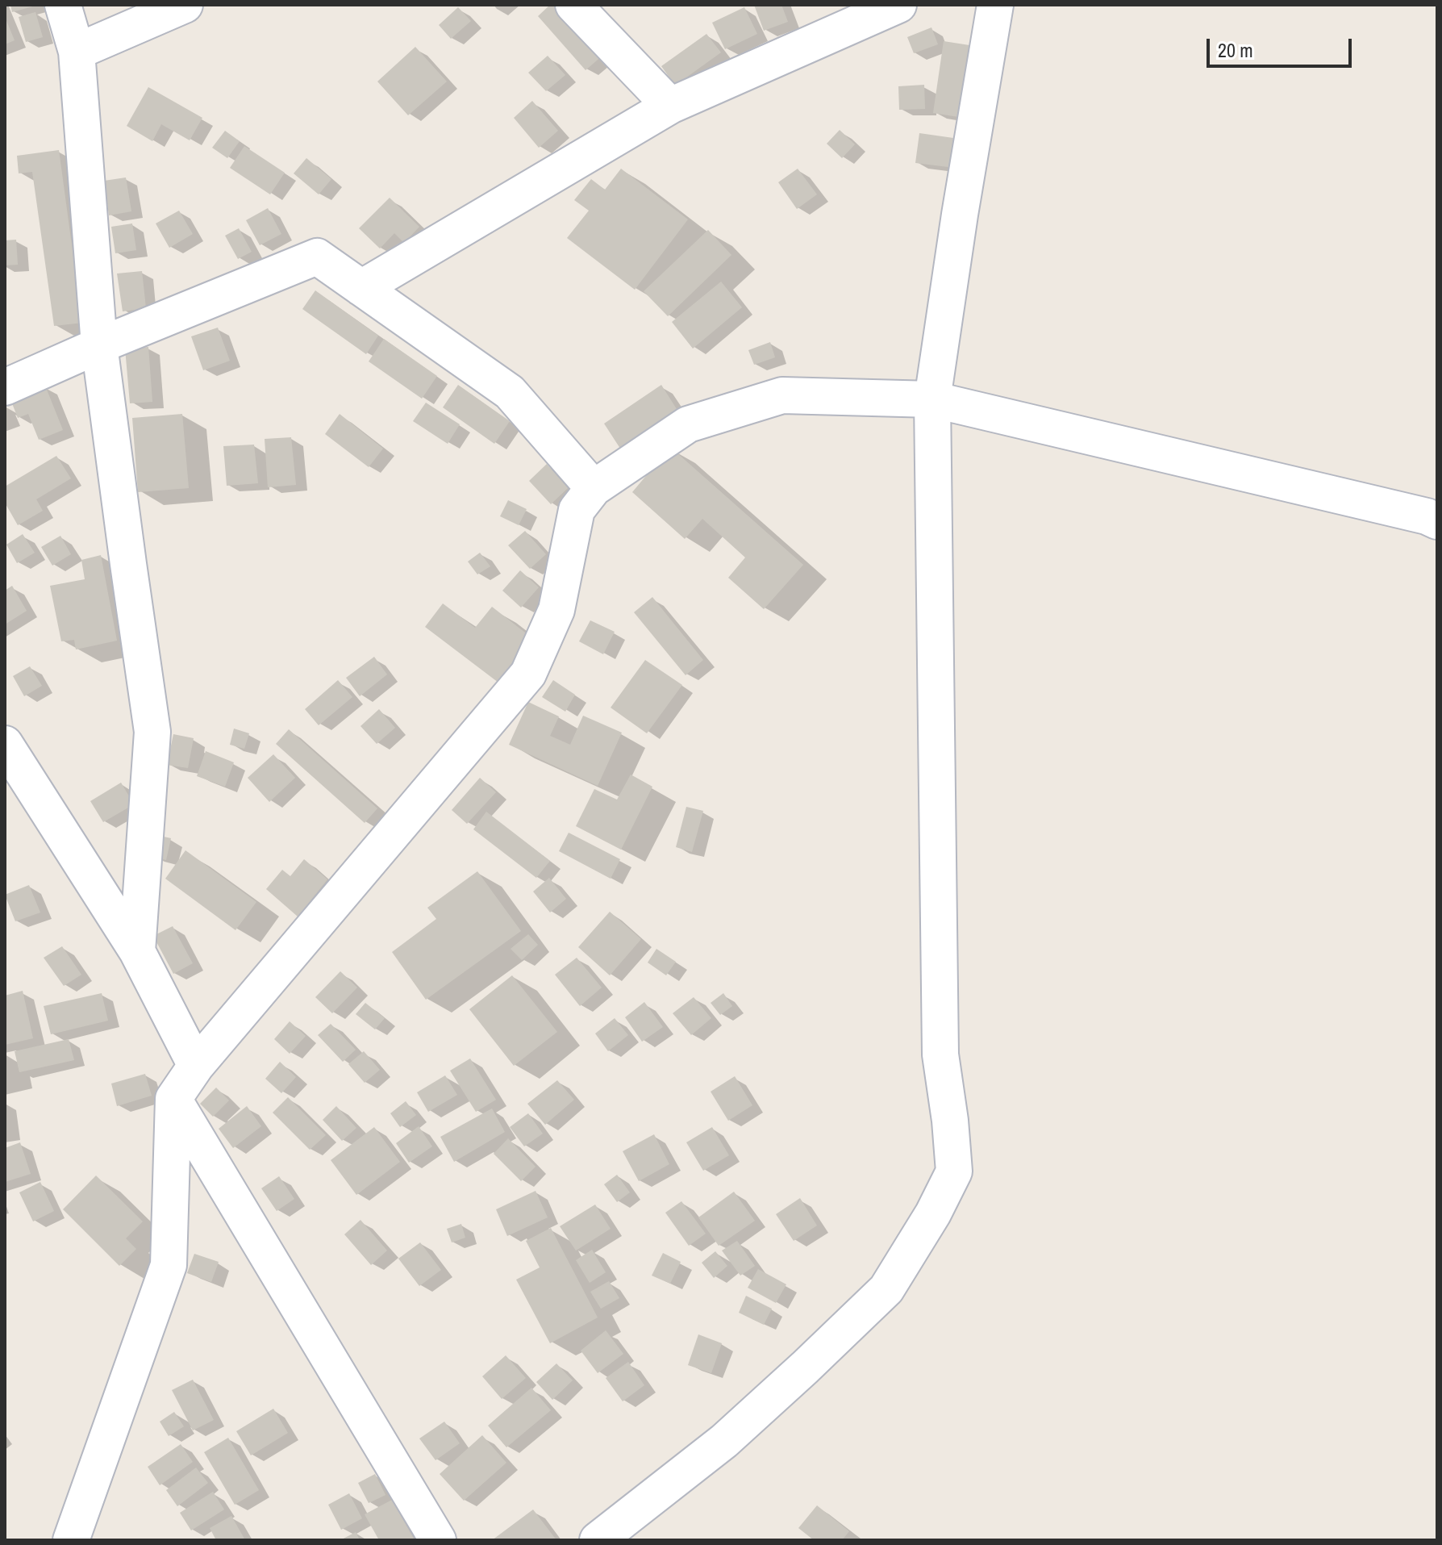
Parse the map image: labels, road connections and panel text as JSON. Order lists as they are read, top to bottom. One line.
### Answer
{"scale_bar":"20 m"}
